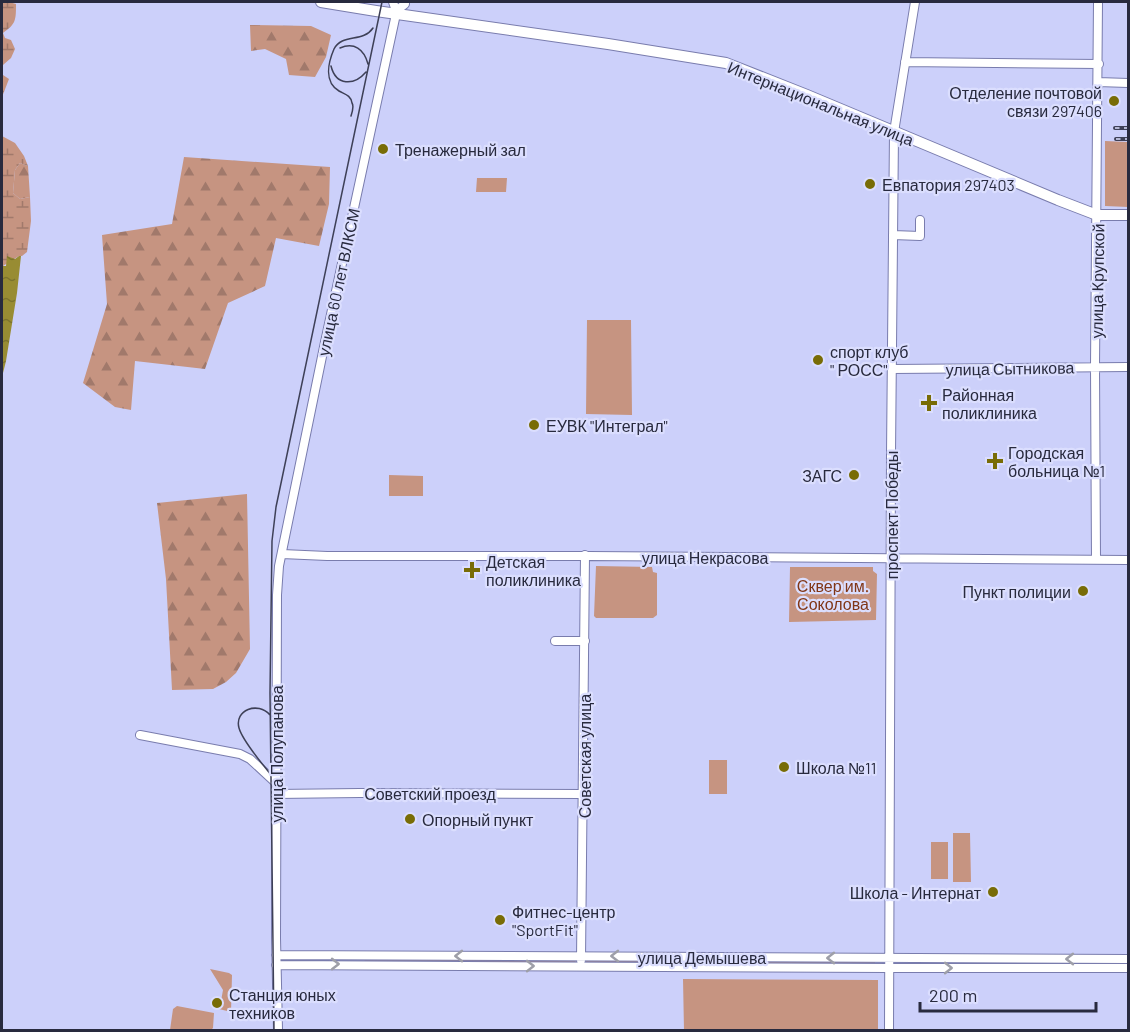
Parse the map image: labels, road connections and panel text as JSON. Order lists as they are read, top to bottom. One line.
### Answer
{"streets":{"main road":["Интернациональная улица"],"street":["улица Крупской","улица 60 лет ВЛКСМ","улица Сытникова","проспект Победы","улица Некрасова","улица Полупанова","Советская улица","Советский проезд","улица Демышева"]},"crossings":[["Интернациональная улица","улица Крупской"],["Интернациональная улица","улица 60 лет ВЛКСМ"],["Интернациональная улица","проспект Победы"],["улица Крупской","улица Сытникова"],["улица Крупской","улица Некрасова"],["улица 60 лет ВЛКСМ","улица Некрасова"],["улица 60 лет ВЛКСМ","улица Полупанова"],["улица Сытникова","проспект Победы"],["проспект Победы","улица Некрасова"],["проспект Победы","улица Демышева"],["улица Некрасова","улица Полупанова"],["улица Некрасова","Советская улица"],["улица Полупанова","Советский проезд"],["улица Полупанова","улица Демышева"],["Советская улица","Советский проезд"],["Советская улица","улица Демышева"]],"parks":["Сквер им. Соколова"],"places":{"other":["Отделение почтовой связи 297406","Тренажерный зал","Евпатория 297403","спорт клуб \" РОСС\"","ЕУВК \"Интеграл\"","ЗАГС","Пункт полиции","Школа №11","Опорный пункт","Школа - Интернат","Фитнес-центр \"SportFit\"","Станция юных техников"],"health":["Районная поликлиника","Городская больница №1","Детская поликлиника"]},"scale_bar":"200 m"}
